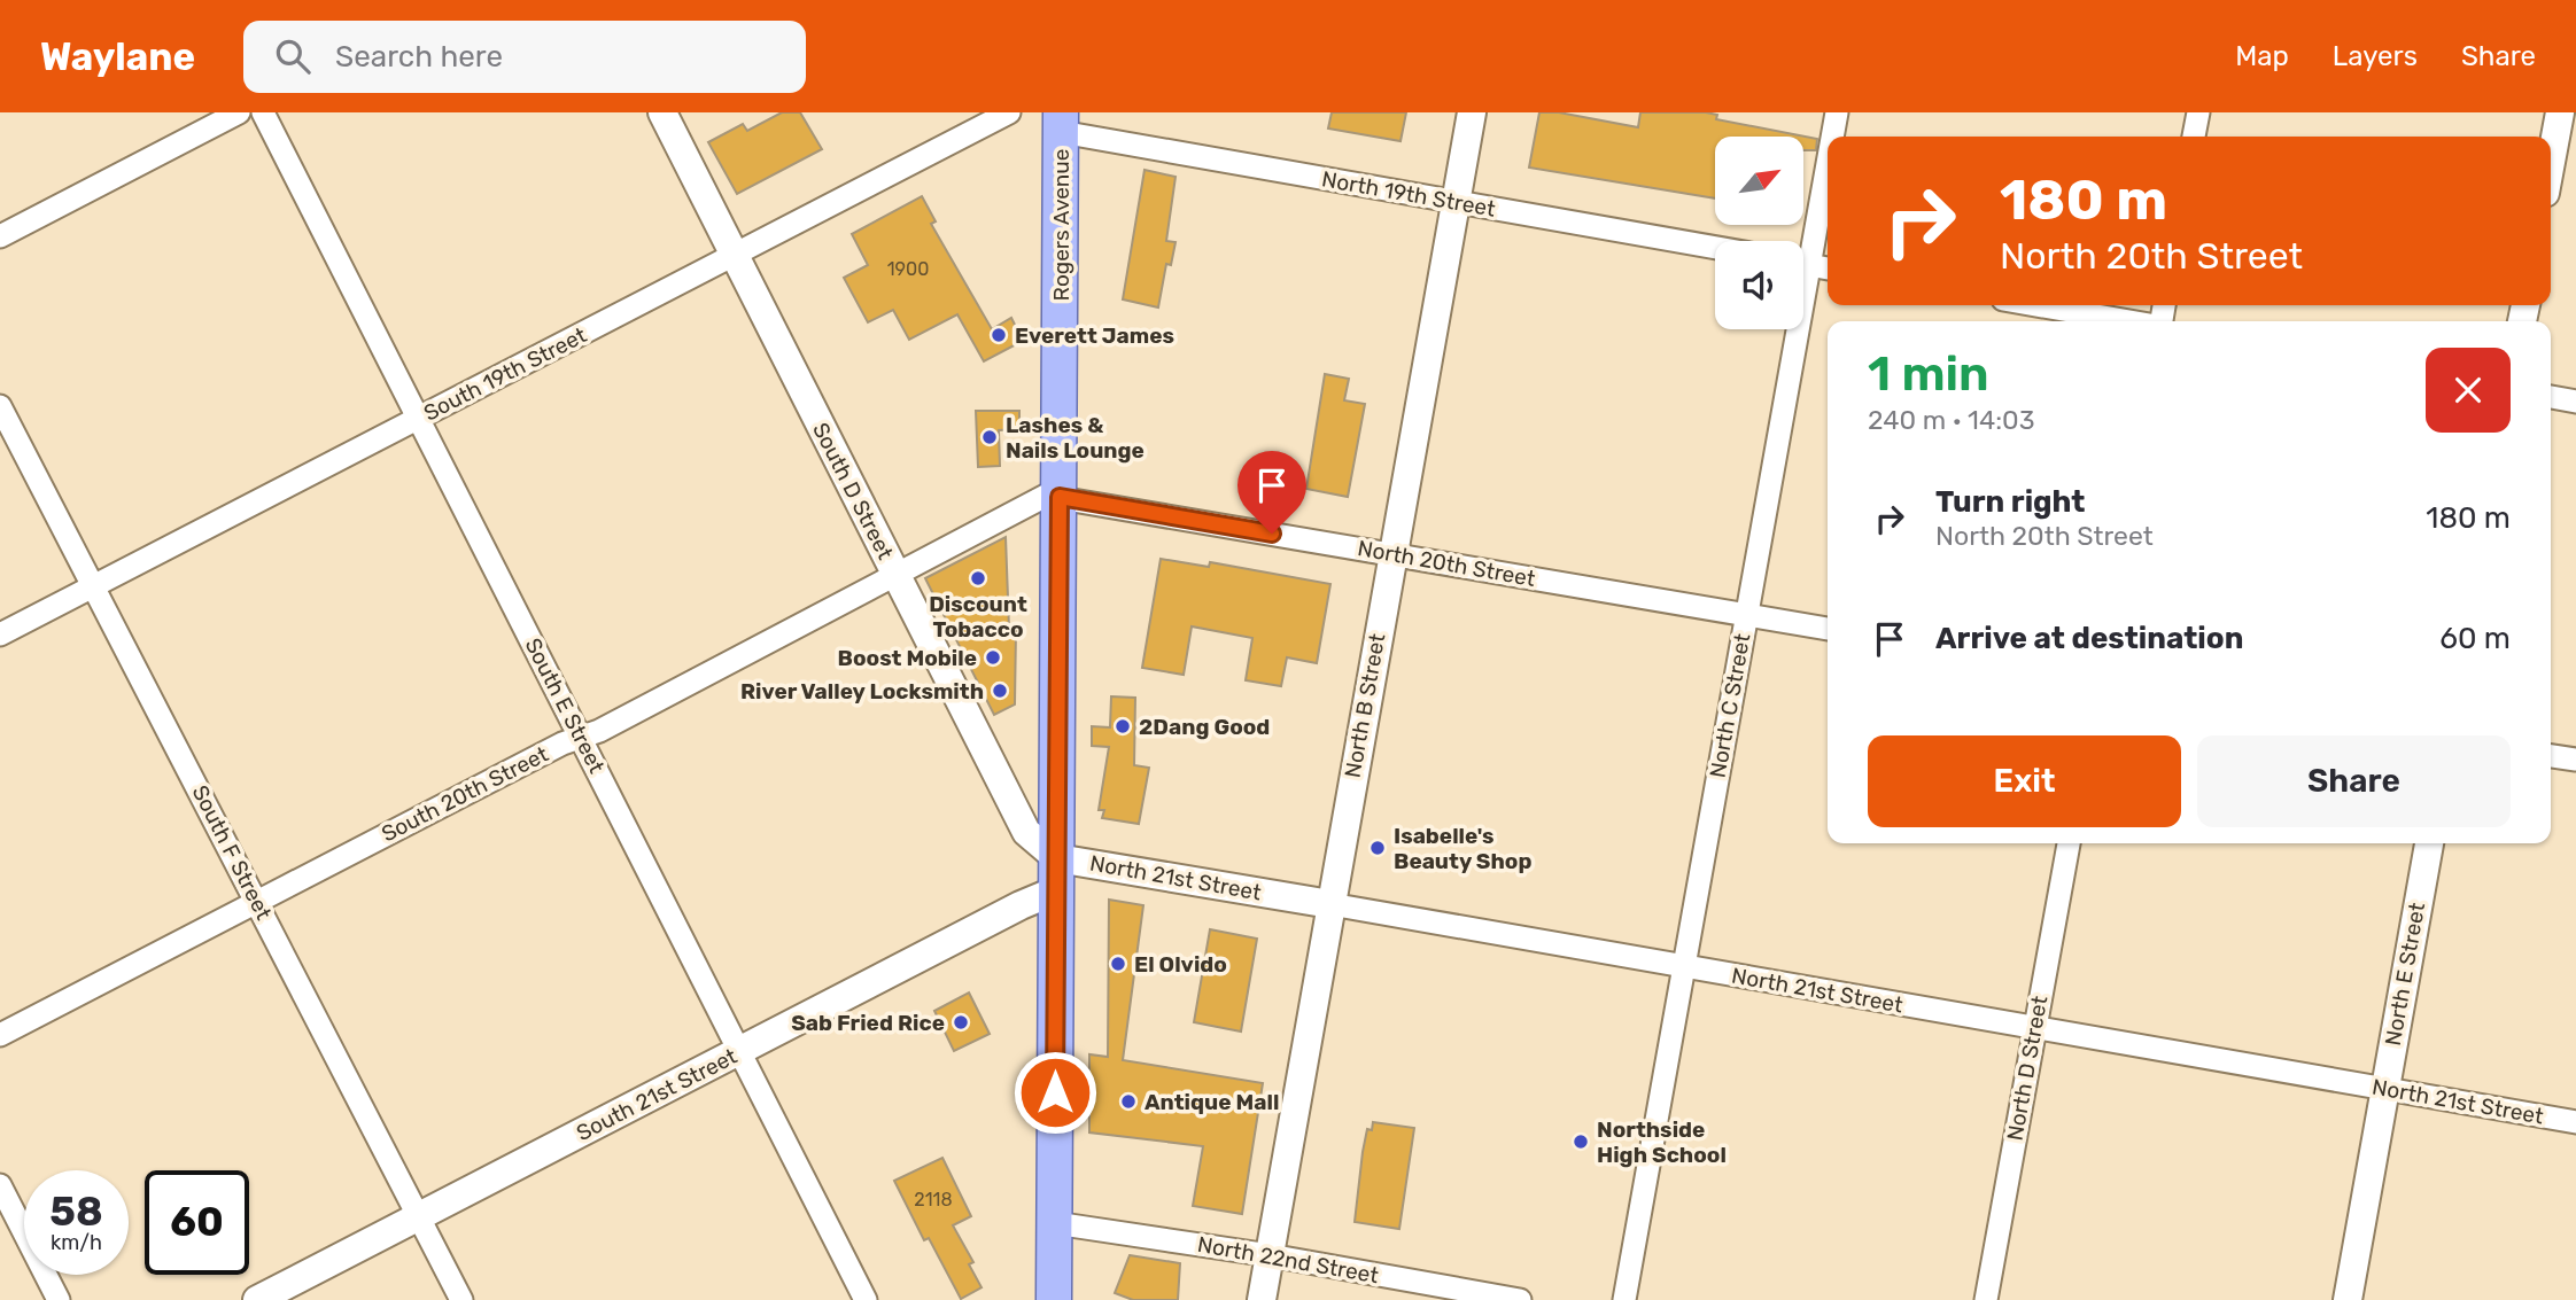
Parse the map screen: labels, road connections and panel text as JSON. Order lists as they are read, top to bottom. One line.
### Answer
{"streets":{"main road":["Rogers Avenue"],"street":["North 19th Street","South 19th Street","South D Street","North 20th Street","South E Street","North B Street","North C Street","South 20th Street","South F Street","North 21st Street","North E Street","North D Street","South 21st Street","North 22nd Street"]},"crossings":[["North 19th Street","Rogers Avenue"],["North 19th Street","North B Street"],["Rogers Avenue","South D Street"],["Rogers Avenue","North 20th Street"],["Rogers Avenue","South 20th Street"],["Rogers Avenue","North 21st Street"],["Rogers Avenue","South 21st Street"],["Rogers Avenue","North 22nd Street"],["South 19th Street","South D Street"],["South 19th Street","South E Street"],["South 19th Street","South F Street"],["South D Street","South 20th Street"],["South D Street","North 21st Street"],["South D Street","South 21st Street"],["North 20th Street","North B Street"],["North 20th Street","North C Street"],["North 20th Street","South 20th Street"],["South E Street","South 20th Street"],["South E Street","South 21st Street"],["North B Street","North 21st Street"],["North B Street","North 22nd Street"],["North C Street","North 21st Street"],["South 20th Street","South F Street"],["South F Street","South 21st Street"],["North 21st Street","North E Street"],["North 21st Street","North D Street"],["North 21st Street","South 21st Street"]],"places":["Everett James","Lashes & Nails Lounge","Discount Tobacco","Boost Mobile","River Valley Locksmith","2Dang Good","Isabelle's Beauty Shop","El Olvido","Sab Fried Rice","Antique Mall","Northside High School"],"house_numbers":["1900","2118"],"north":"top right","page":{"header":"Waylane","search":"Search here","nav":["Map","Layers","Share"],"turn":["180 m","North 20th Street"],"heading":["1 min","240 m · 14:03"],"list":[{"name":"Turn right","note":"North 20th Street","value":"180 m"},{"name":"Arrive at destination","value":"60 m"}],"buttons":["Exit","Share"],"speed":"58 km/h","limit":"60"}}
